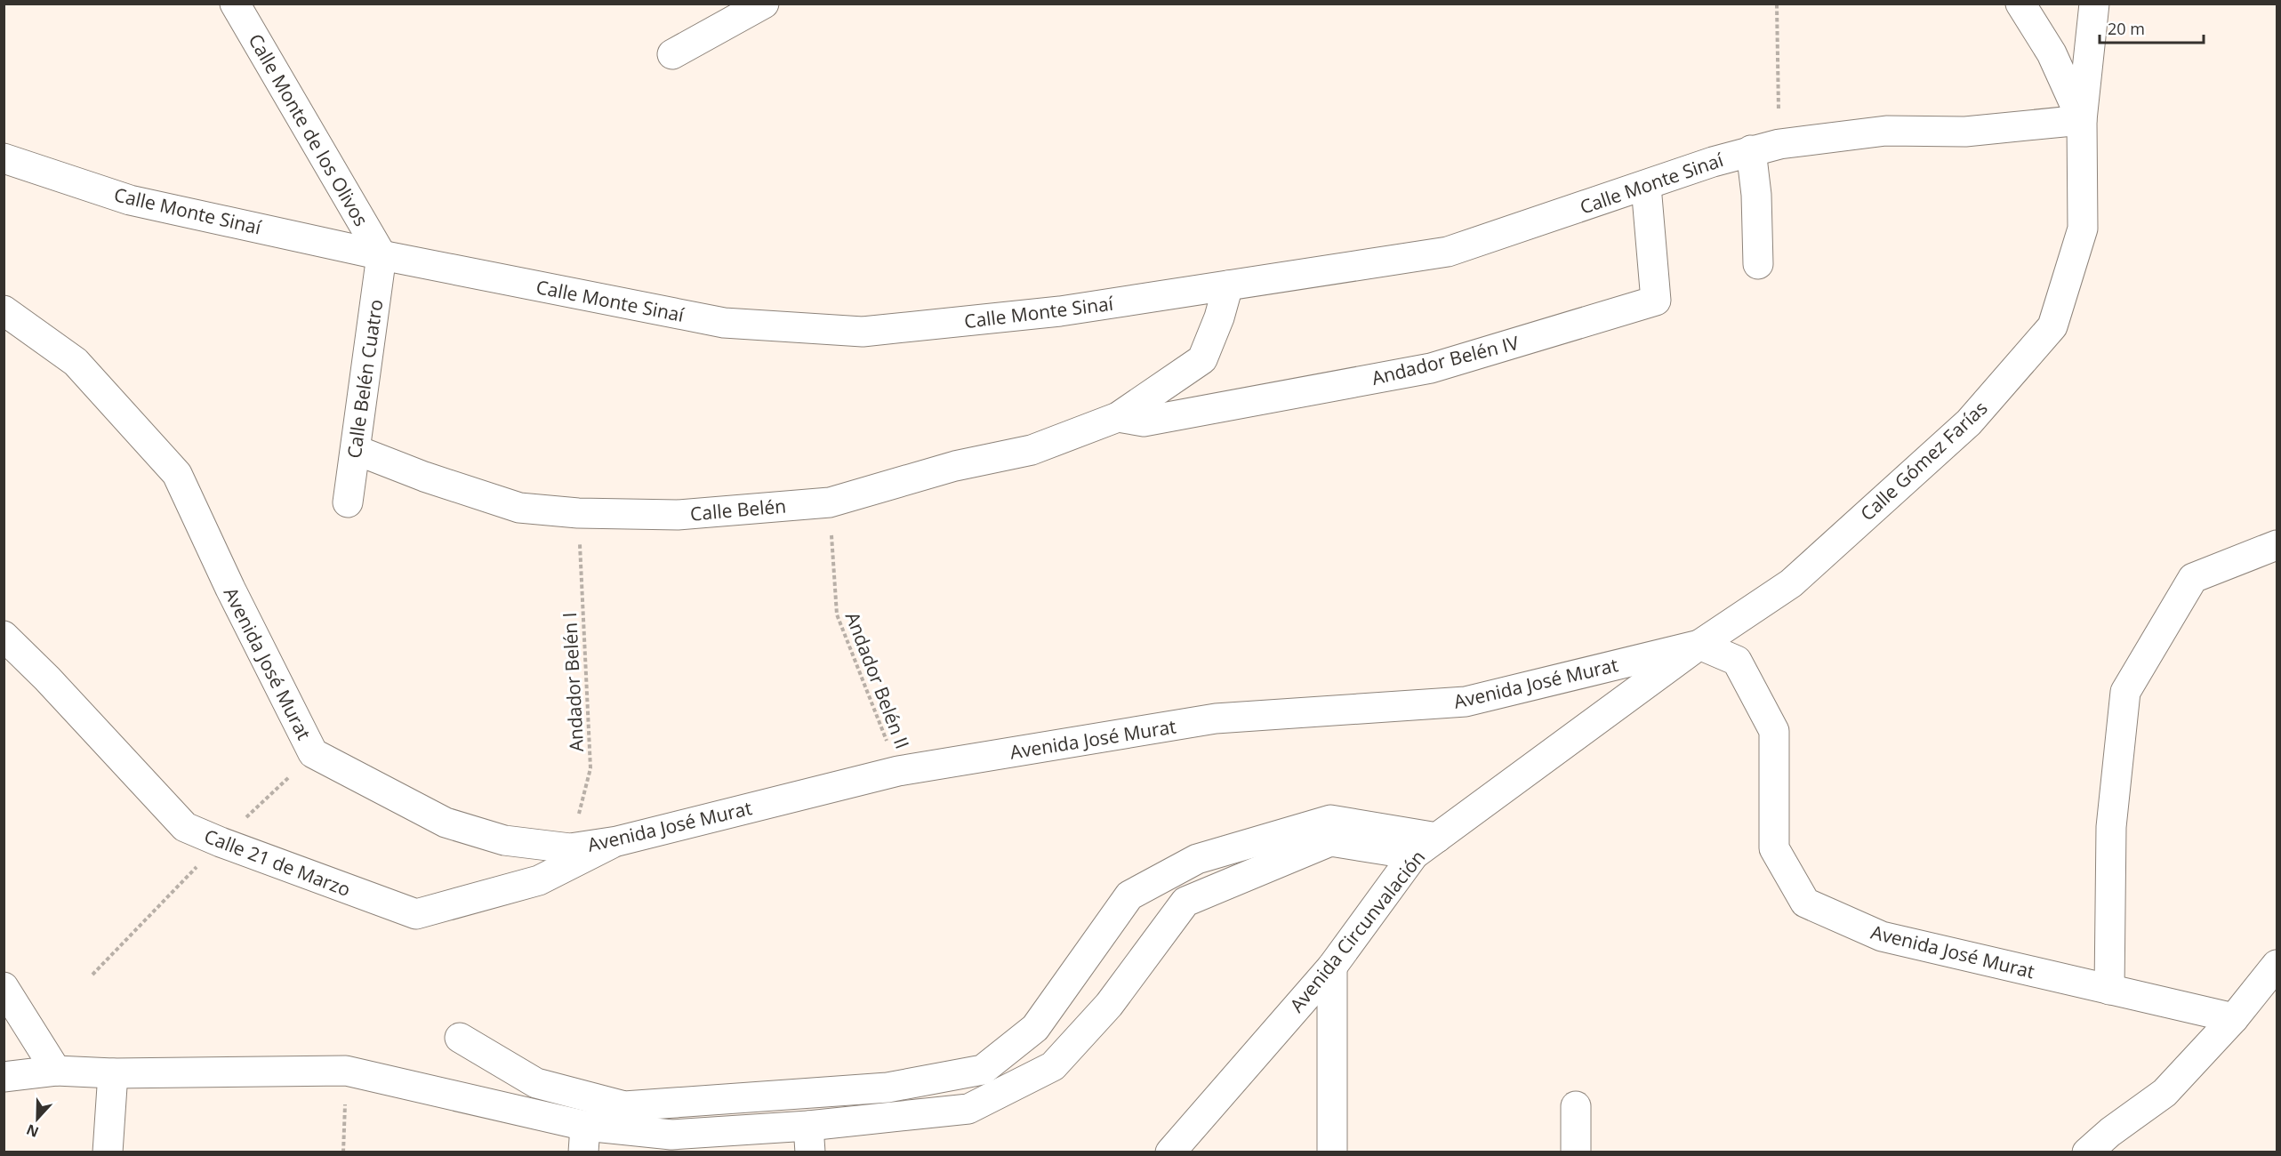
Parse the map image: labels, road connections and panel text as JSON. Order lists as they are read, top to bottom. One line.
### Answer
{"streets":{"street":["Calle Monte de los Olivos","Calle Monte Sinaí","Andador Belén IV","Calle Belén Cuatro","Calle Gómez Farías","Calle Belén","Avenida José Murat","Calle 21 de Marzo","Avenida Circunvalación"],"path":["Andador Belén II","Andador Belén I"]},"crossings":[["Calle Monte de los Olivos","Calle Monte Sinaí"],["Calle Monte de los Olivos","Calle Belén Cuatro"],["Calle Monte Sinaí","Andador Belén IV"],["Calle Monte Sinaí","Calle Belén Cuatro"],["Calle Monte Sinaí","Calle Gómez Farías"],["Andador Belén IV","Calle Belén"],["Calle Belén Cuatro","Calle Belén"],["Calle Gómez Farías","Avenida José Murat"],["Calle Gómez Farías","Avenida Circunvalación"],["Calle Belén","Andador Belén II"],["Calle Belén","Andador Belén I"],["Avenida José Murat","Andador Belén II"],["Avenida José Murat","Andador Belén I"],["Avenida José Murat","Calle 21 de Marzo"],["Avenida José Murat","Avenida Circunvalación"]],"scale_bar":"20 m","north":"bottom"}
